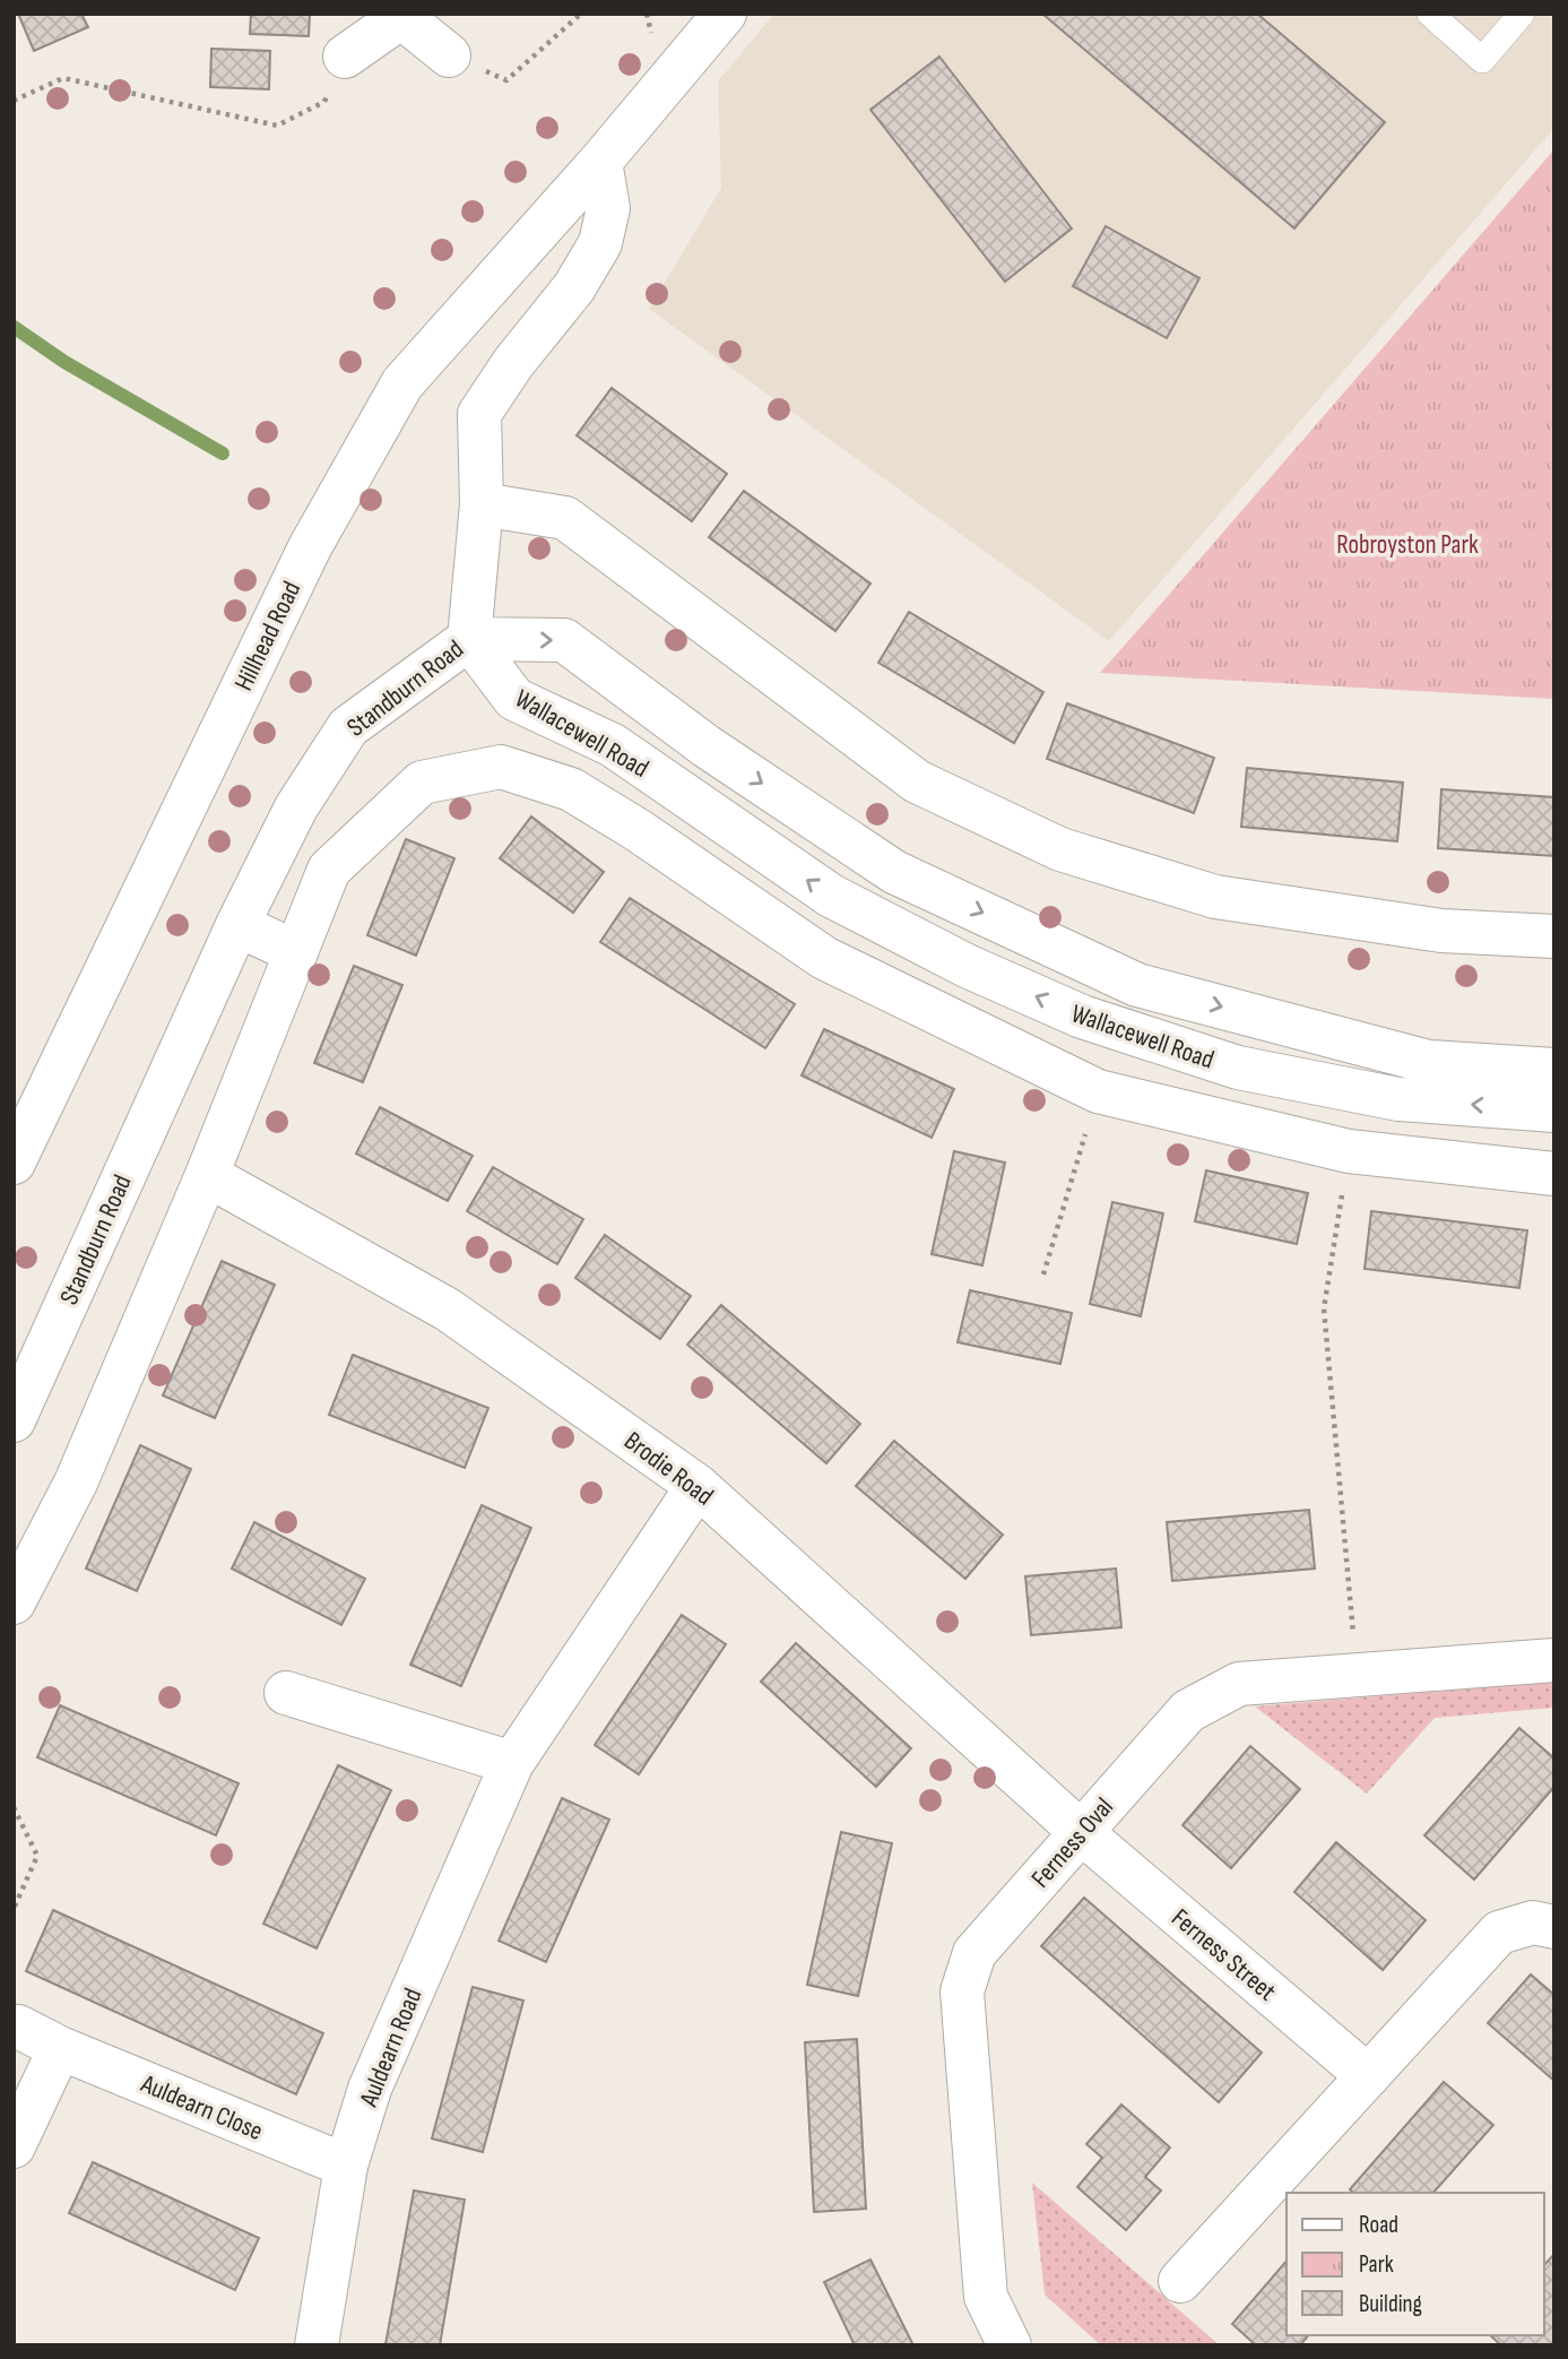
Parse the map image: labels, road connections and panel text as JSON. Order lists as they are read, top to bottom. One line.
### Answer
{"streets":{"street":["Hillhead Road","Standburn Road","Wallacewell Road","Brodie Road","Ferness Oval","Ferness Street","Auldearn Road","Auldearn Close"]},"crossings":[["Hillhead Road","Standburn Road"],["Standburn Road","Wallacewell Road"],["Brodie Road","Ferness Oval"],["Brodie Road","Ferness Street"],["Brodie Road","Auldearn Road"],["Ferness Oval","Ferness Street"],["Auldearn Road","Auldearn Close"]],"parks":["Robroyston Park"],"legend":["Road","Park","Building"]}
